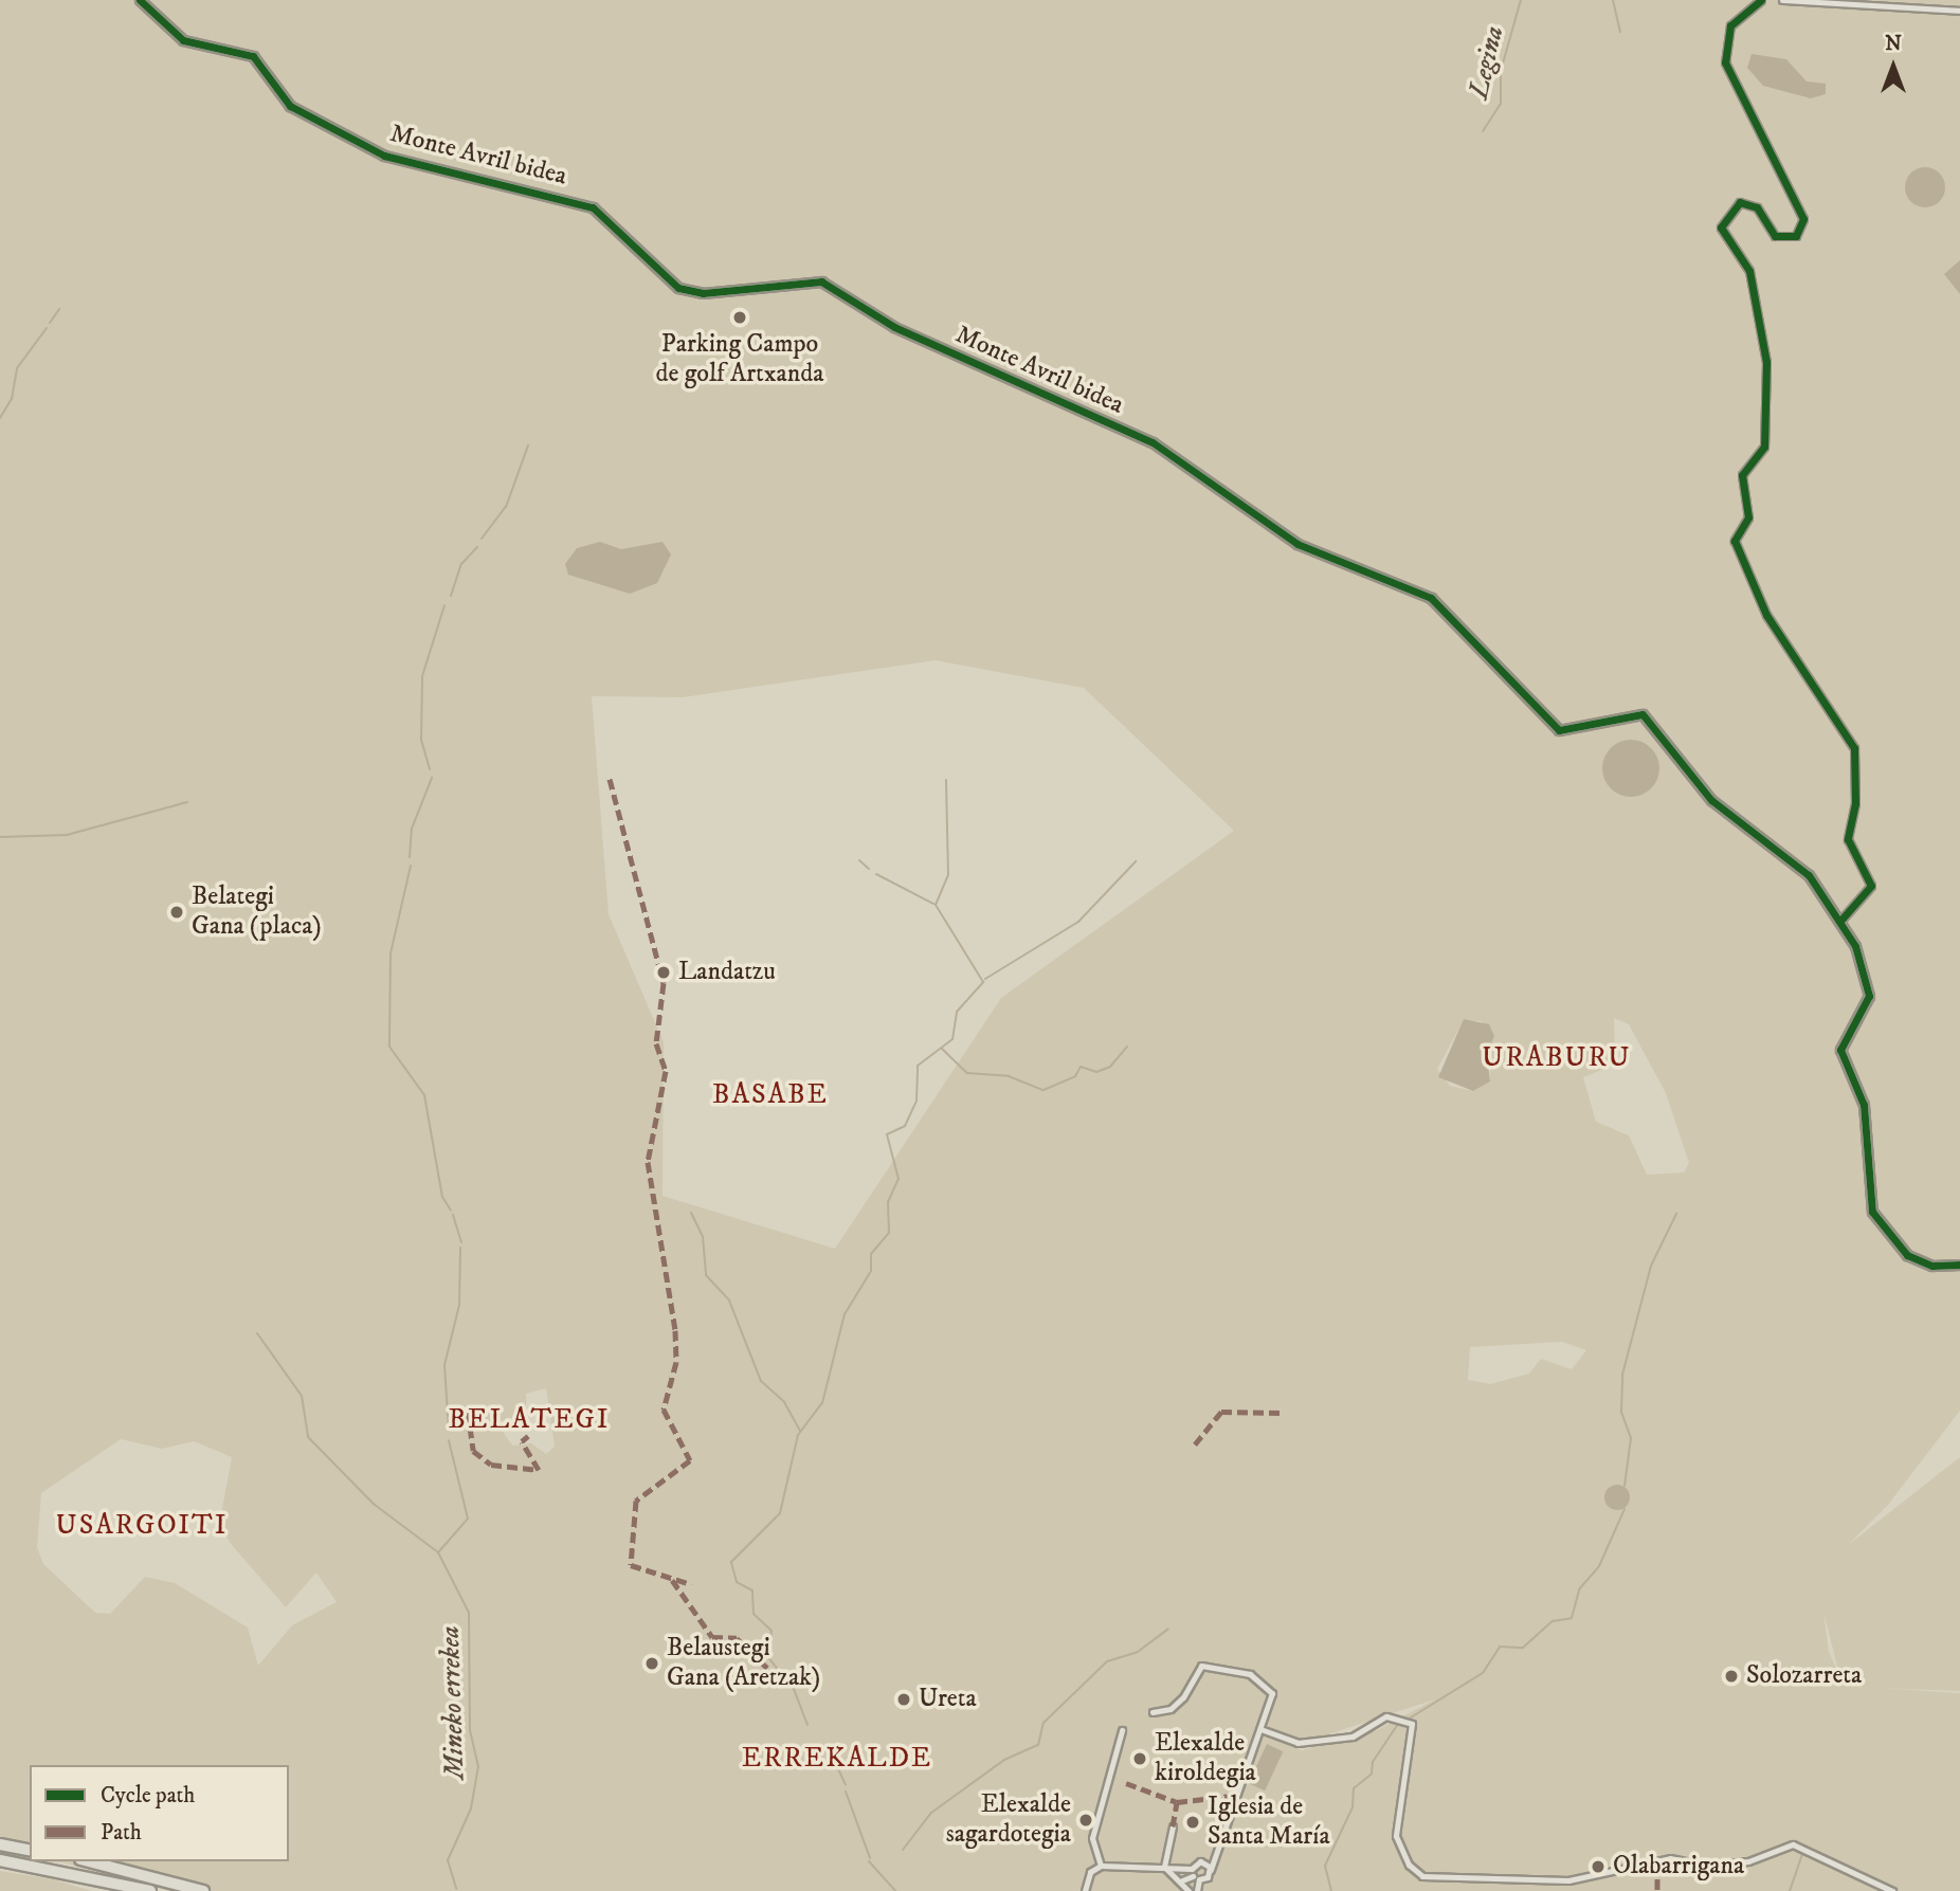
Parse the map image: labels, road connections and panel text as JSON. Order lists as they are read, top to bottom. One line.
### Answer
{"streets":{"street":["Monte Avril bidea"]},"districts":["URABURU","BASABE","BELATEGI","USARGOITI","ERREKALDE"],"water":["Legina","Mineko errekea"],"places":["Parking Campo de golf Artxanda","Belategi Gana (placa)","Landatzu","Belaustegi Gana (Aretzak)","Solozarreta","Ureta","Elexalde kiroldegia","Elexalde sagardotegia","Iglesia de Santa María","Olabarrigana"],"legend":["Cycle path","Path"],"north":"top"}
